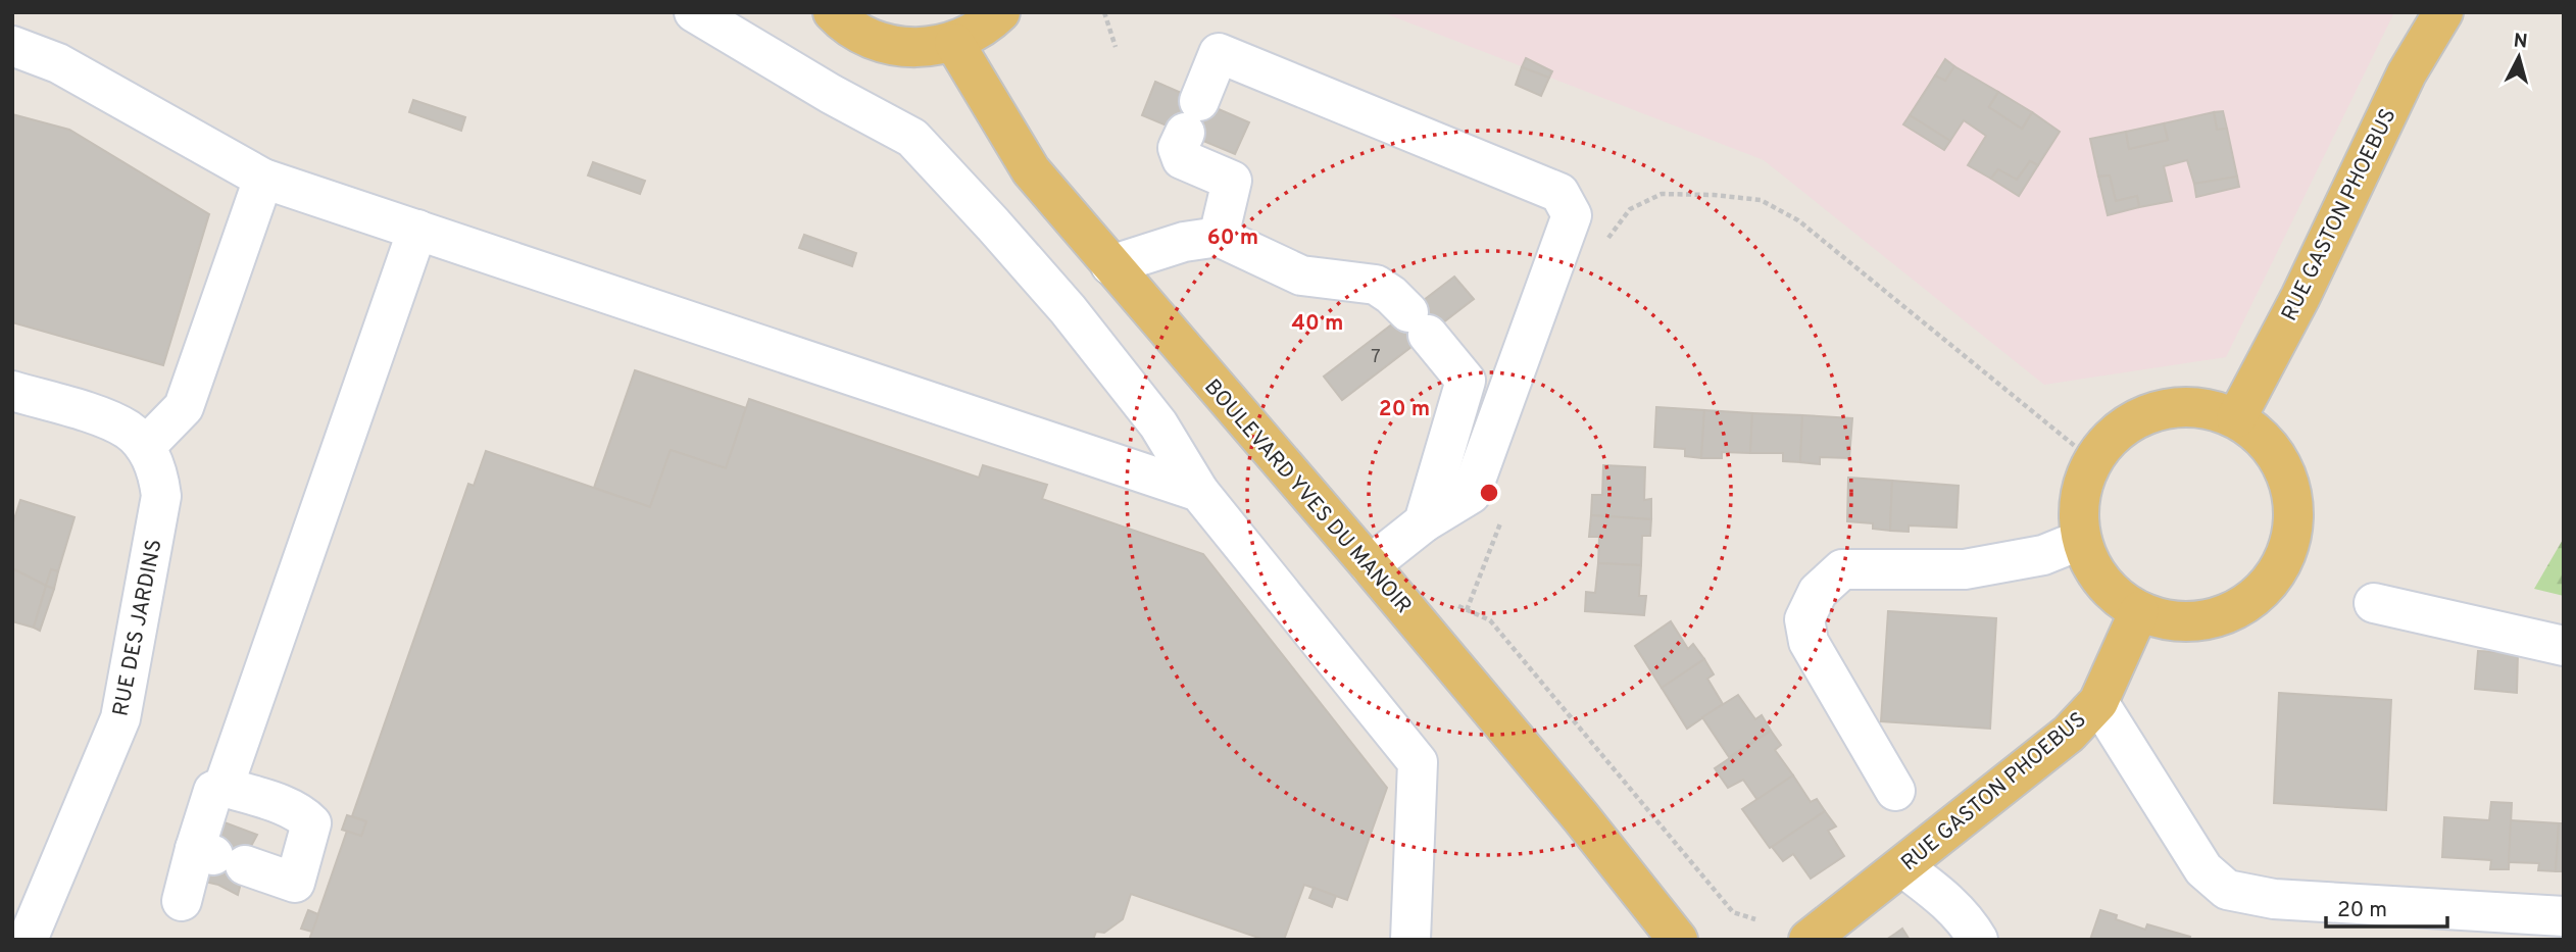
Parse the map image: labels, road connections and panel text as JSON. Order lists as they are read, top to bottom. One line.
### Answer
{"streets":{"main road":["RUE GASTON PHOEBUS","BOULEVARD YVES DU MANOIR"],"street":["RUE DES JARDINS"]},"house_numbers":["7"],"scale_bar":"20 m","north":"top","rings":["60 m","40 m","20 m"]}
